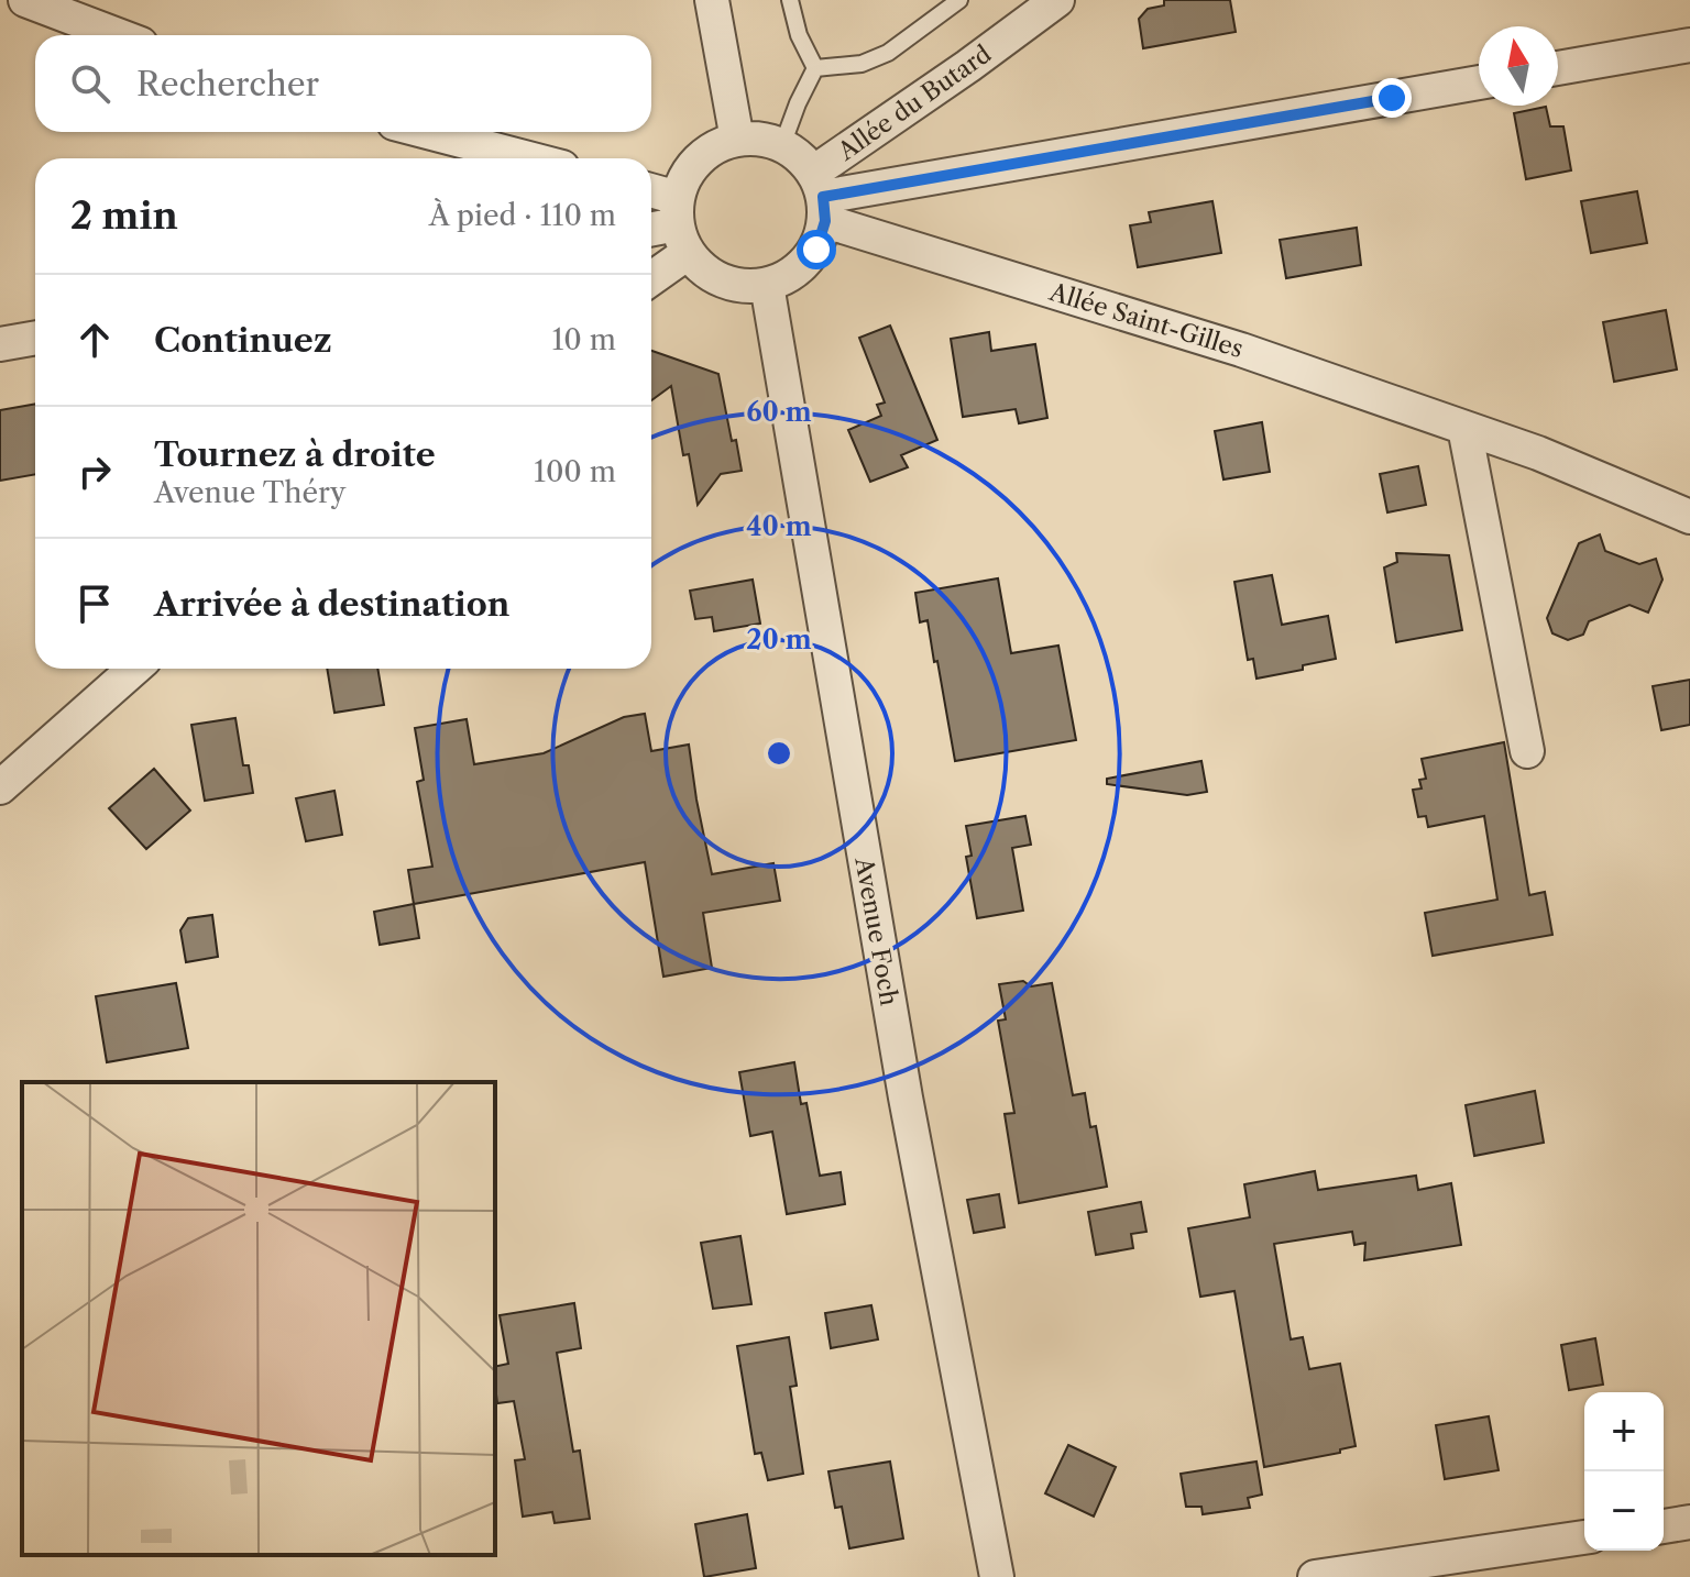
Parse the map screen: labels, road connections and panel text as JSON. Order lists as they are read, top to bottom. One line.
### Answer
{"streets":{"street":["Allée du Butard","Allée Saint-Gilles","Avenue Foch"]},"crossings":[["Allée du Butard","Allée Saint-Gilles"],["Allée du Butard","Avenue Foch"],["Allée Saint-Gilles","Avenue Foch"]],"north":"top","page":{"search":"Rechercher","heading":["2 min","À pied · 110 m"],"list":[["Continuez","10 m"],["Tournez à droite","Avenue Théry","100 m"],"Arrivée à destination"],"map_buttons":["+","−"]},"rings":["60 m","40 m","20 m"]}
